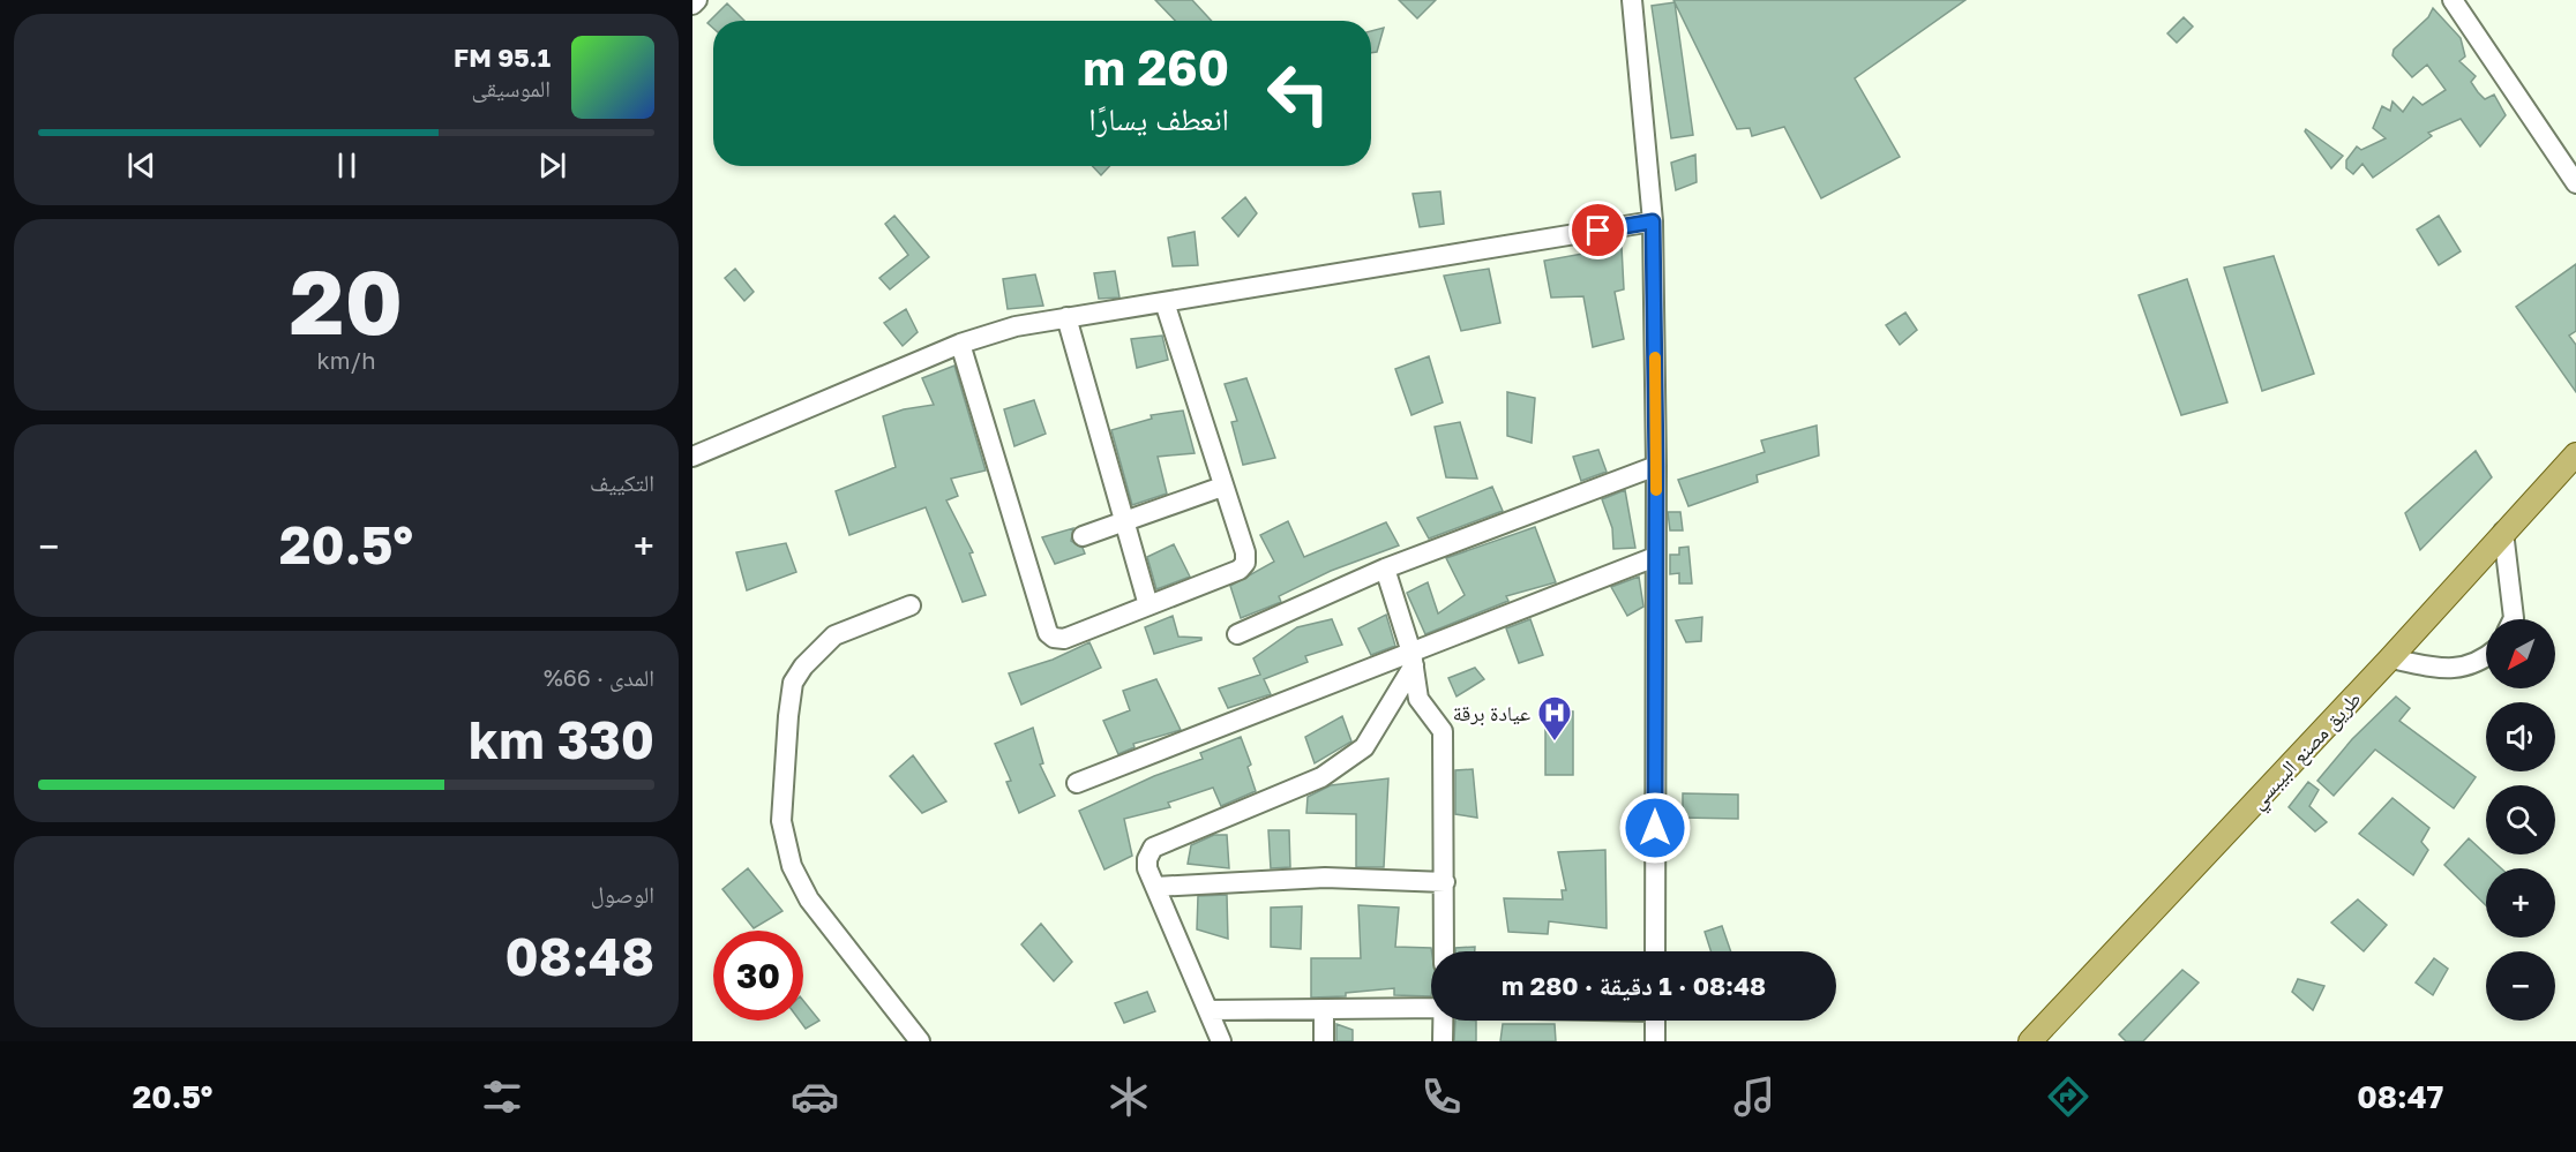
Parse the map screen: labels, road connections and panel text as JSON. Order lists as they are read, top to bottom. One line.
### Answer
{"streets":{"main road":["طريق مصنع البيبسي"]},"places":{"hospital":["عيادة برقة"]},"north":"bottom left","page":{"turn":["260 m","انعطف يسارًا"],"song":["95.1 FM","الموسيقى"],"tile":[["20","km/h"],"التكييف",["المدى · 66%","330 km"],["الوصول","08:48"]],"heat":["−","20.5°","+"],"map_buttons":["+","−"],"limit":"30","trip":"08:48 · 1 دقيقة · 280 m","tabs":["08:47","20.5°"]}}
